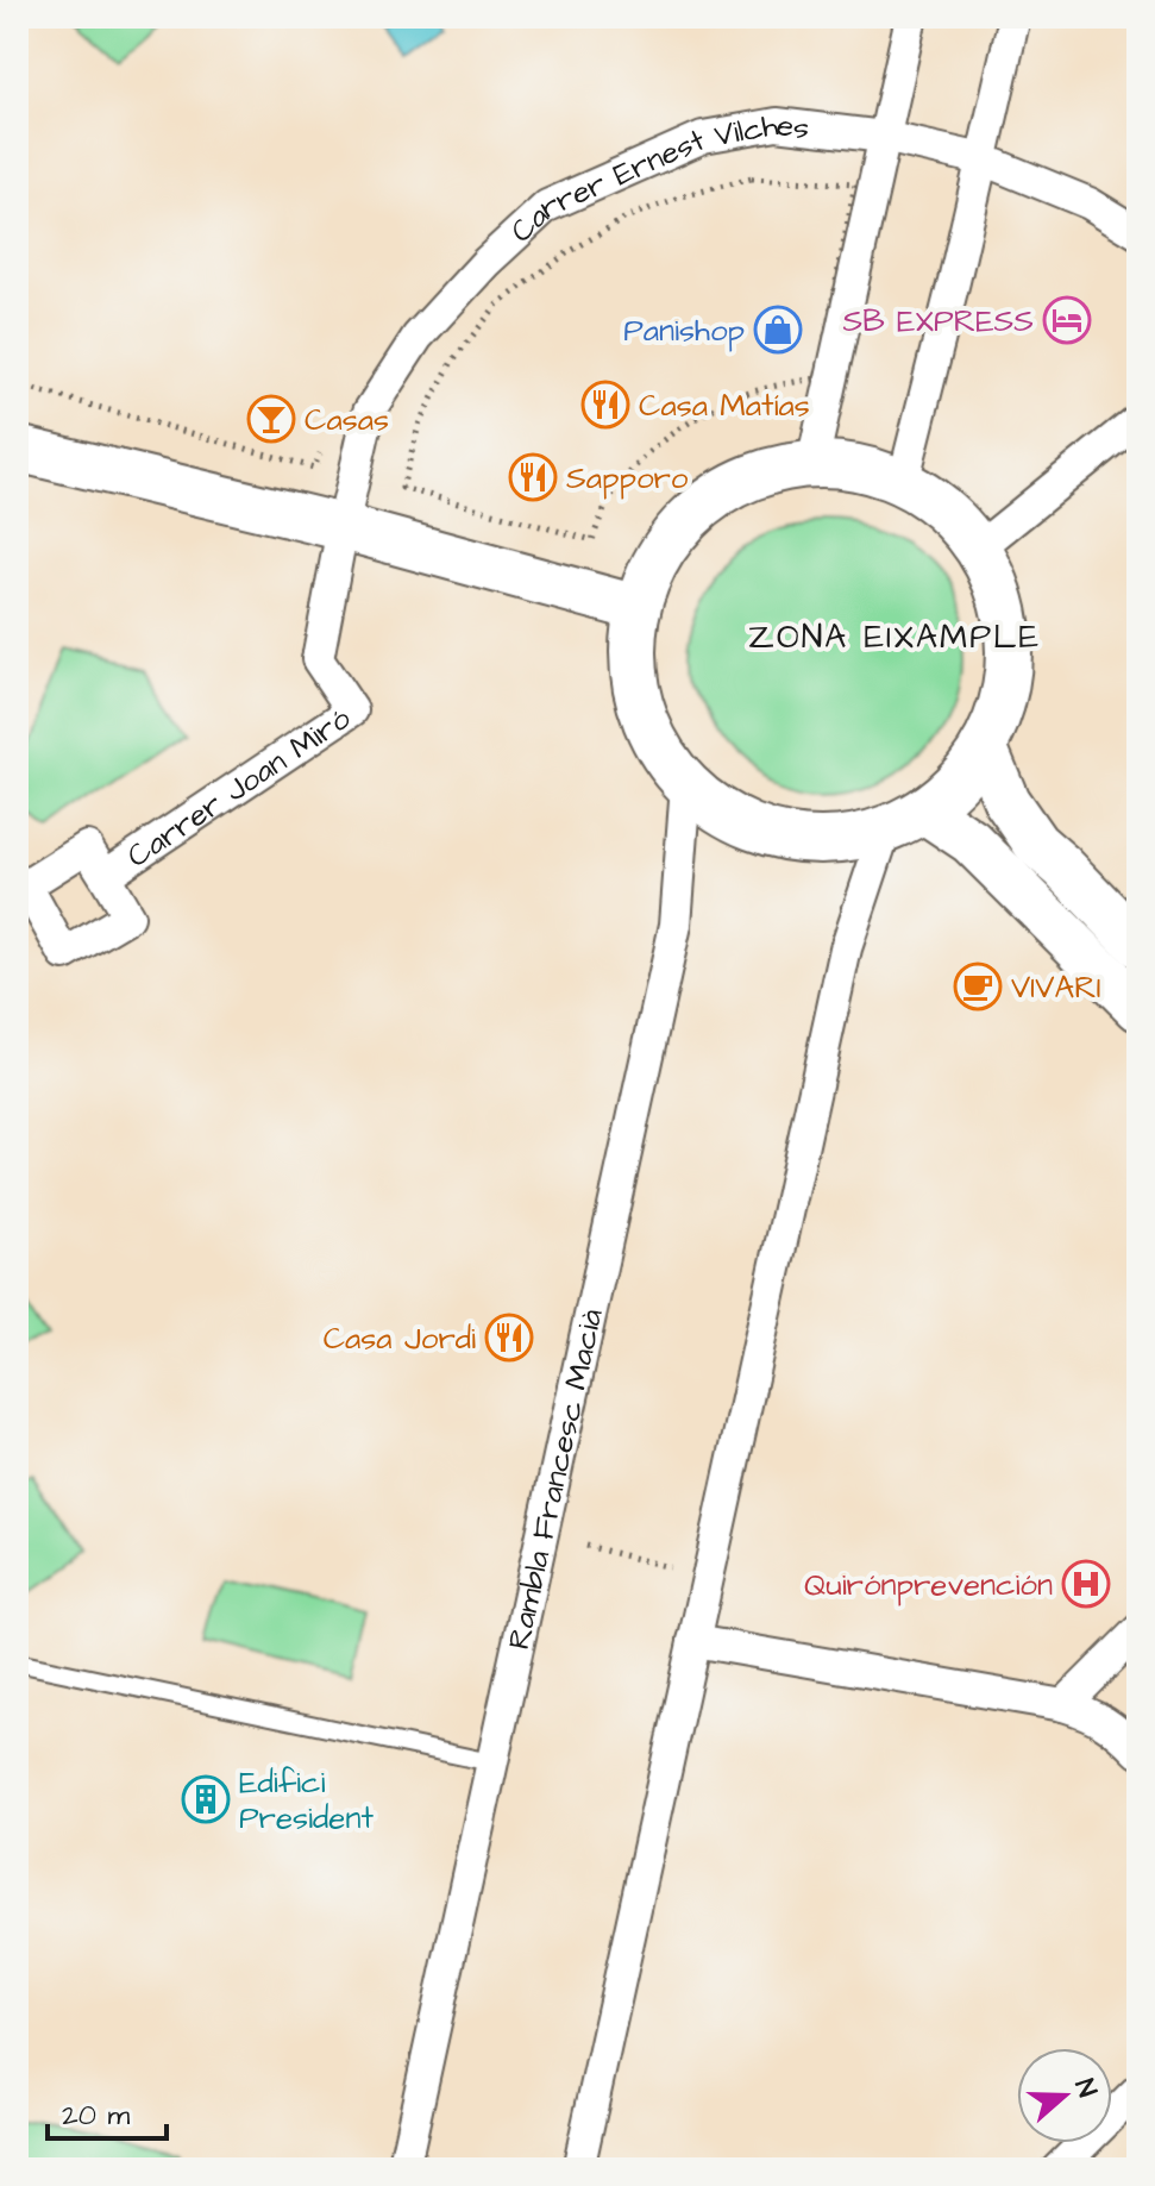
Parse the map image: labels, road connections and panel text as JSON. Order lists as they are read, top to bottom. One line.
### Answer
{"streets":{"street":["Carrer Ernest Vilches","Carrer Joan Miró","Rambla Francesc Macià"]},"crossings":[["Carrer Ernest Vilches","Carrer Joan Miró"]],"districts":["ZONA EIXAMPLE"],"places":{"hotel":["SB EXPRESS"],"shop":["Panishop"],"restaurant":["Casa Matías","Sapporo","Casa Jordi"],"bar":["Casas"],"cafe":["VIVARI"],"hospital":["Quirónprevención"],"building":["Edifici President"]},"scale_bar":"20 m","north":"right"}
